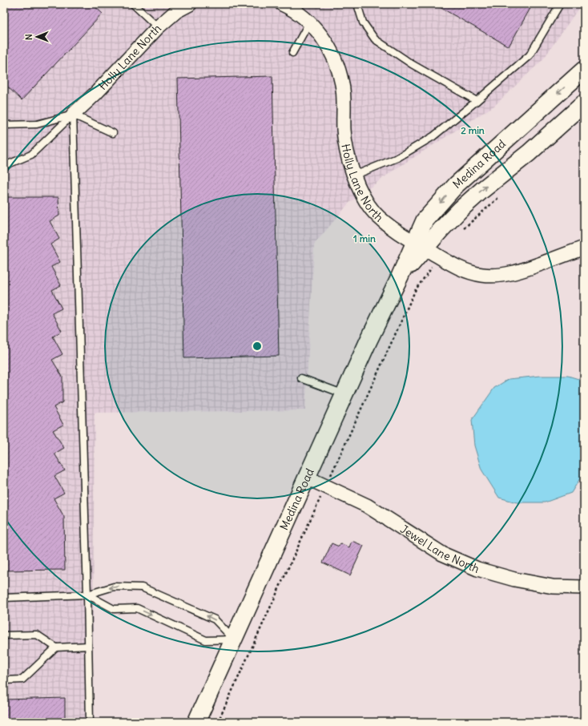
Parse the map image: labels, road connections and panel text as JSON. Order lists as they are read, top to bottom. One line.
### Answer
{"streets":{"street":["Holly Lane North","Medina Road","Jewel Lane North"]},"crossings":[["Holly Lane North","Medina Road"],["Medina Road","Jewel Lane North"]],"north":"left","rings":["2 min","1 min"]}
